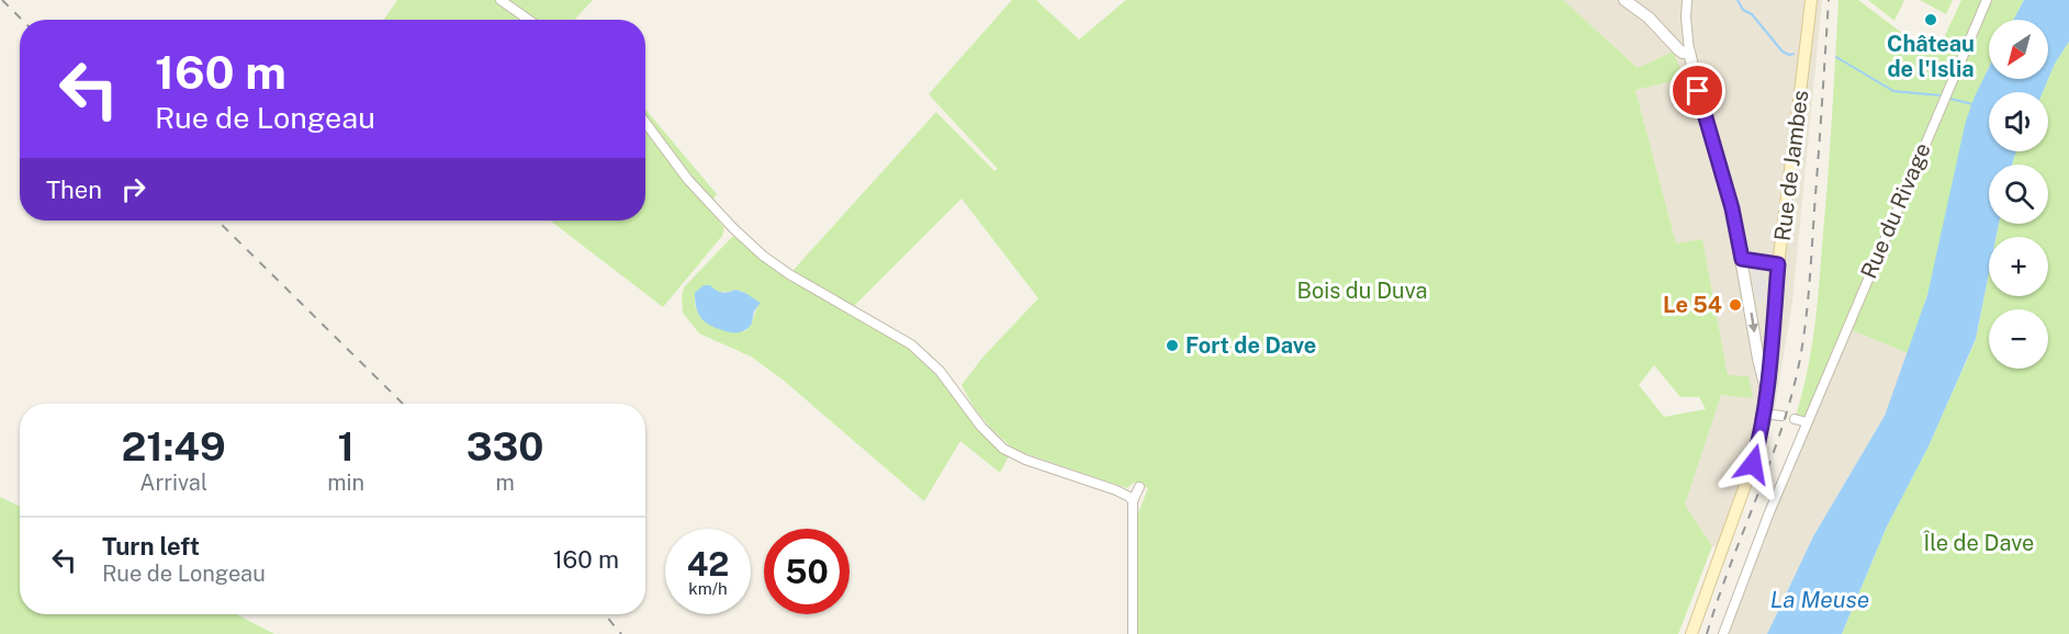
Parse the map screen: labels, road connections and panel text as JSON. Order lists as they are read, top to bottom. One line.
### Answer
{"streets":{"main road":["Rue de Jambes"],"street":["Rue du Rivage"]},"water":["La Meuse"],"parks":["Bois du Duva","Île de Dave"],"places":["Château de l'Islia","Le 54","Fort de Dave"],"north":"bottom left","page":{"map_buttons":["+","−"],"turn":["160 m","Rue de Longeau"],"then":"Then","eta":["21:49","Arrival","1","min","330","m"],"list":[{"name":"Turn left","note":"Rue de Longeau","value":"160 m"}],"speed":"42 km/h","limit":"50"}}
